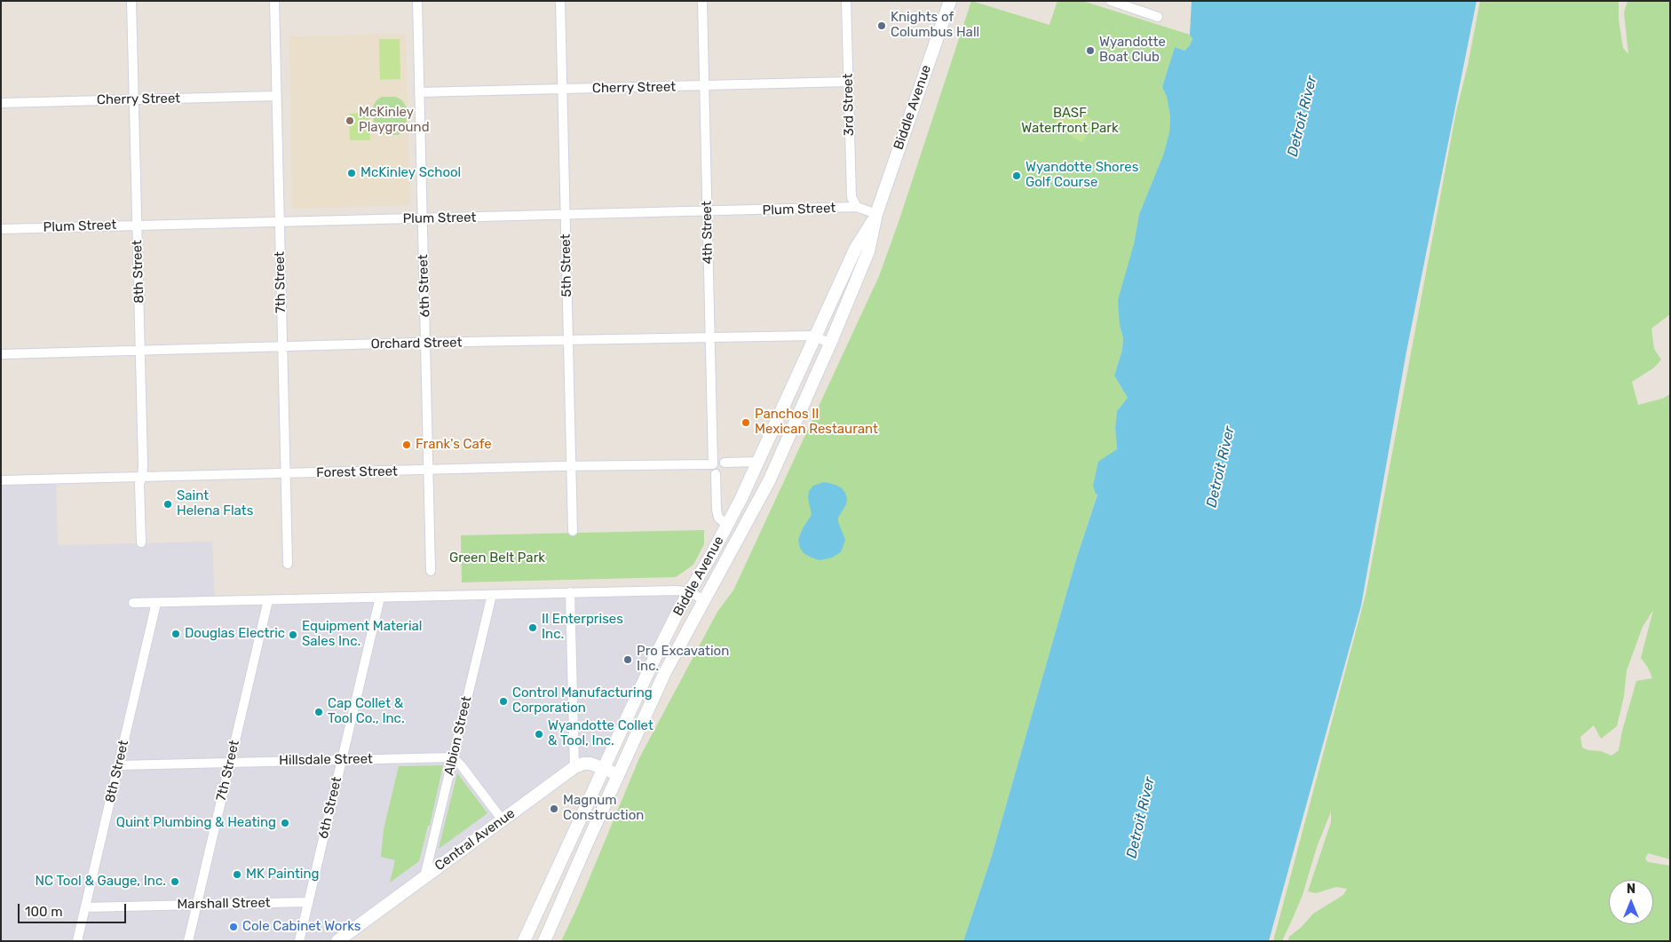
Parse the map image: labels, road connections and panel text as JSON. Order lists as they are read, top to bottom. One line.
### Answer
{"streets":{"main road":["Biddle Avenue","Central Avenue"],"street":["Cherry Street","3rd Street","Plum Street","4th Street","5th Street","8th Street","7th Street","6th Street","Orchard Street","Forest Street","Albion Street","Hillsdale Street","Marshall Street"]},"crossings":[["Cherry Street","3rd Street"],["Cherry Street","4th Street"],["Cherry Street","5th Street"],["Cherry Street","8th Street"],["Cherry Street","7th Street"],["Cherry Street","6th Street"],["3rd Street","Plum Street"],["Biddle Avenue","Plum Street"],["Biddle Avenue","Orchard Street"],["Plum Street","4th Street"],["Plum Street","5th Street"],["Plum Street","8th Street"],["Plum Street","7th Street"],["Plum Street","6th Street"],["4th Street","Orchard Street"],["4th Street","Forest Street"],["5th Street","Orchard Street"],["5th Street","Forest Street"],["8th Street","Orchard Street"],["8th Street","Forest Street"],["8th Street","Hillsdale Street"],["8th Street","Marshall Street"],["7th Street","Orchard Street"],["7th Street","Forest Street"],["7th Street","Hillsdale Street"],["7th Street","Marshall Street"],["6th Street","Orchard Street"],["6th Street","Forest Street"],["6th Street","Hillsdale Street"],["6th Street","Marshall Street"],["Albion Street","Hillsdale Street"],["Albion Street","Central Avenue"]],"water":["Detroit River"],"parks":["BASF Waterfront Park","Green Belt Park"],"places":["Knights of Columbus Hall","Wyandotte Boat Club","McKinley Playground","McKinley School","Wyandotte Shores Golf Course","Panchos II Mexican Restaurant","Frank's Cafe","Saint Helena Flats","II Enterprises Inc.","Douglas Electric","Equipment Material Sales Inc.","Pro Excavation Inc.","Control Manufacturing Corporation","Cap Collet & Tool Co., Inc.","Wyandotte Collet & Tool, Inc.","Magnum Construction","Quint Plumbing & Heating","MK Painting","NC Tool & Gauge, Inc.","Cole Cabinet Works"],"scale_bar":"100 m","north":"top"}
